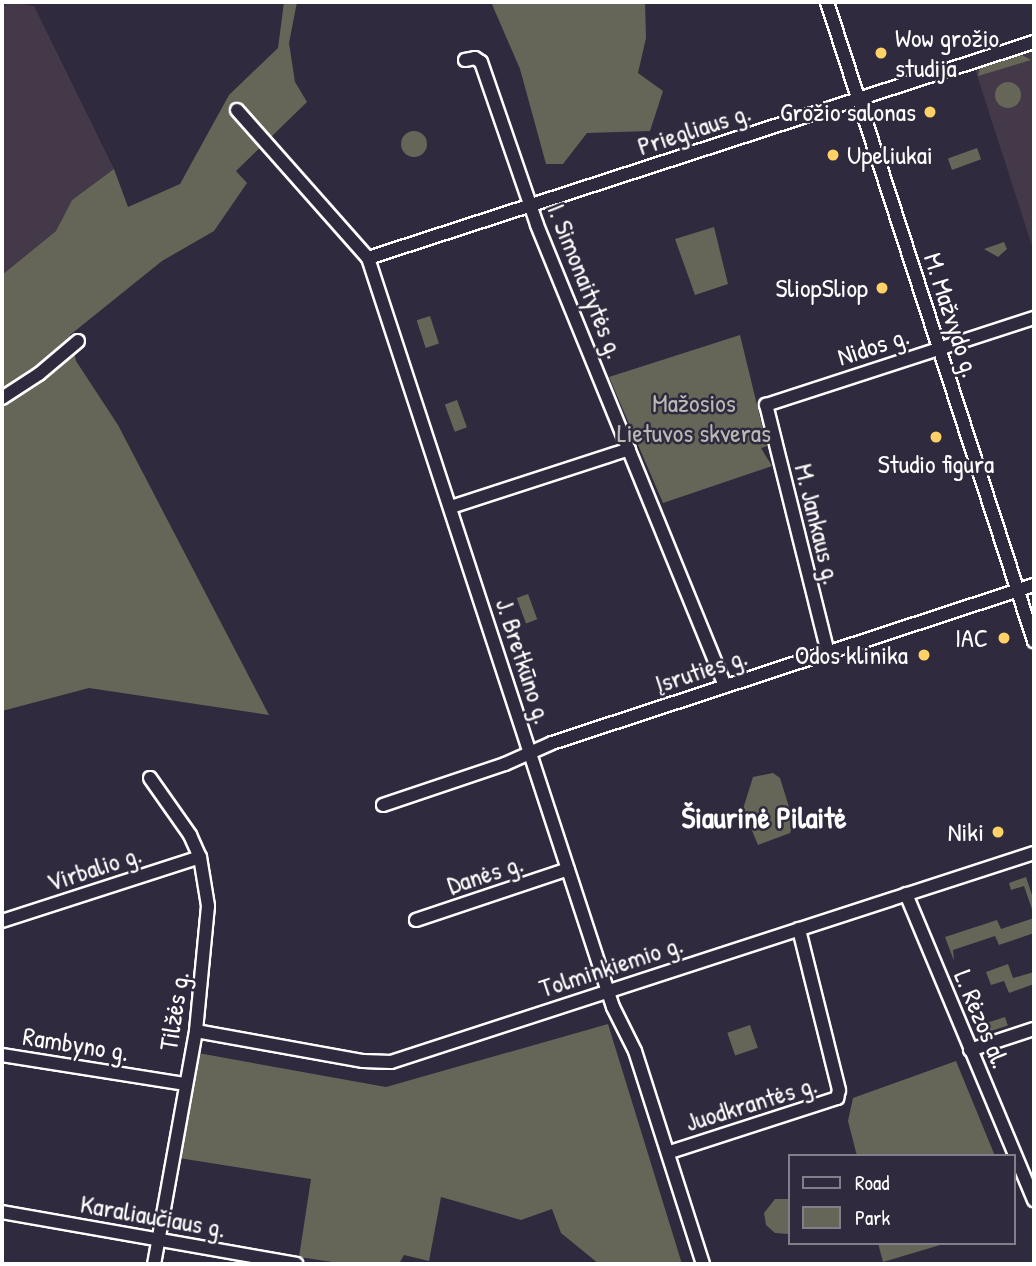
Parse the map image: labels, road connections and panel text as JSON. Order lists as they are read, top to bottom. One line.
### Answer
{"streets":{"street":["Priegliaus g.","I. Simonaitytės g.","M. Mažvydo g.","Nidos g.","M. Jankaus g.","J. Bretkūno g.","Įsruties g.","Virbalio g.","Danės g.","Tolminkiemio g.","Tilžės g.","L. Rėzos al.","Rambyno g.","Juodkrantės g.","Karaliaučiaus g."]},"crossings":[["Priegliaus g.","I. Simonaitytės g."],["Priegliaus g.","M. Mažvydo g."],["Priegliaus g.","J. Bretkūno g."],["I. Simonaitytės g.","Įsruties g."],["M. Mažvydo g.","Nidos g."],["M. Mažvydo g.","Įsruties g."],["Nidos g.","M. Jankaus g."],["M. Jankaus g.","Įsruties g."],["J. Bretkūno g.","Įsruties g."],["J. Bretkūno g.","Danės g."],["J. Bretkūno g.","Tolminkiemio g."],["J. Bretkūno g.","Juodkrantės g."],["Virbalio g.","Tilžės g."],["Tolminkiemio g.","Tilžės g."],["Tolminkiemio g.","L. Rėzos al."],["Tolminkiemio g.","Juodkrantės g."],["Tilžės g.","Rambyno g."],["Tilžės g.","Karaliaučiaus g."]],"districts":["Šiaurinė Pilaitė"],"parks":["Mažosios Lietuvos skveras"],"places":["Wow grožio studija","Grožio salonas","Upeliukai","SliopSliop","Studio figura","IAC","Odos klinika","Niki"],"legend":["Road","Park"]}
